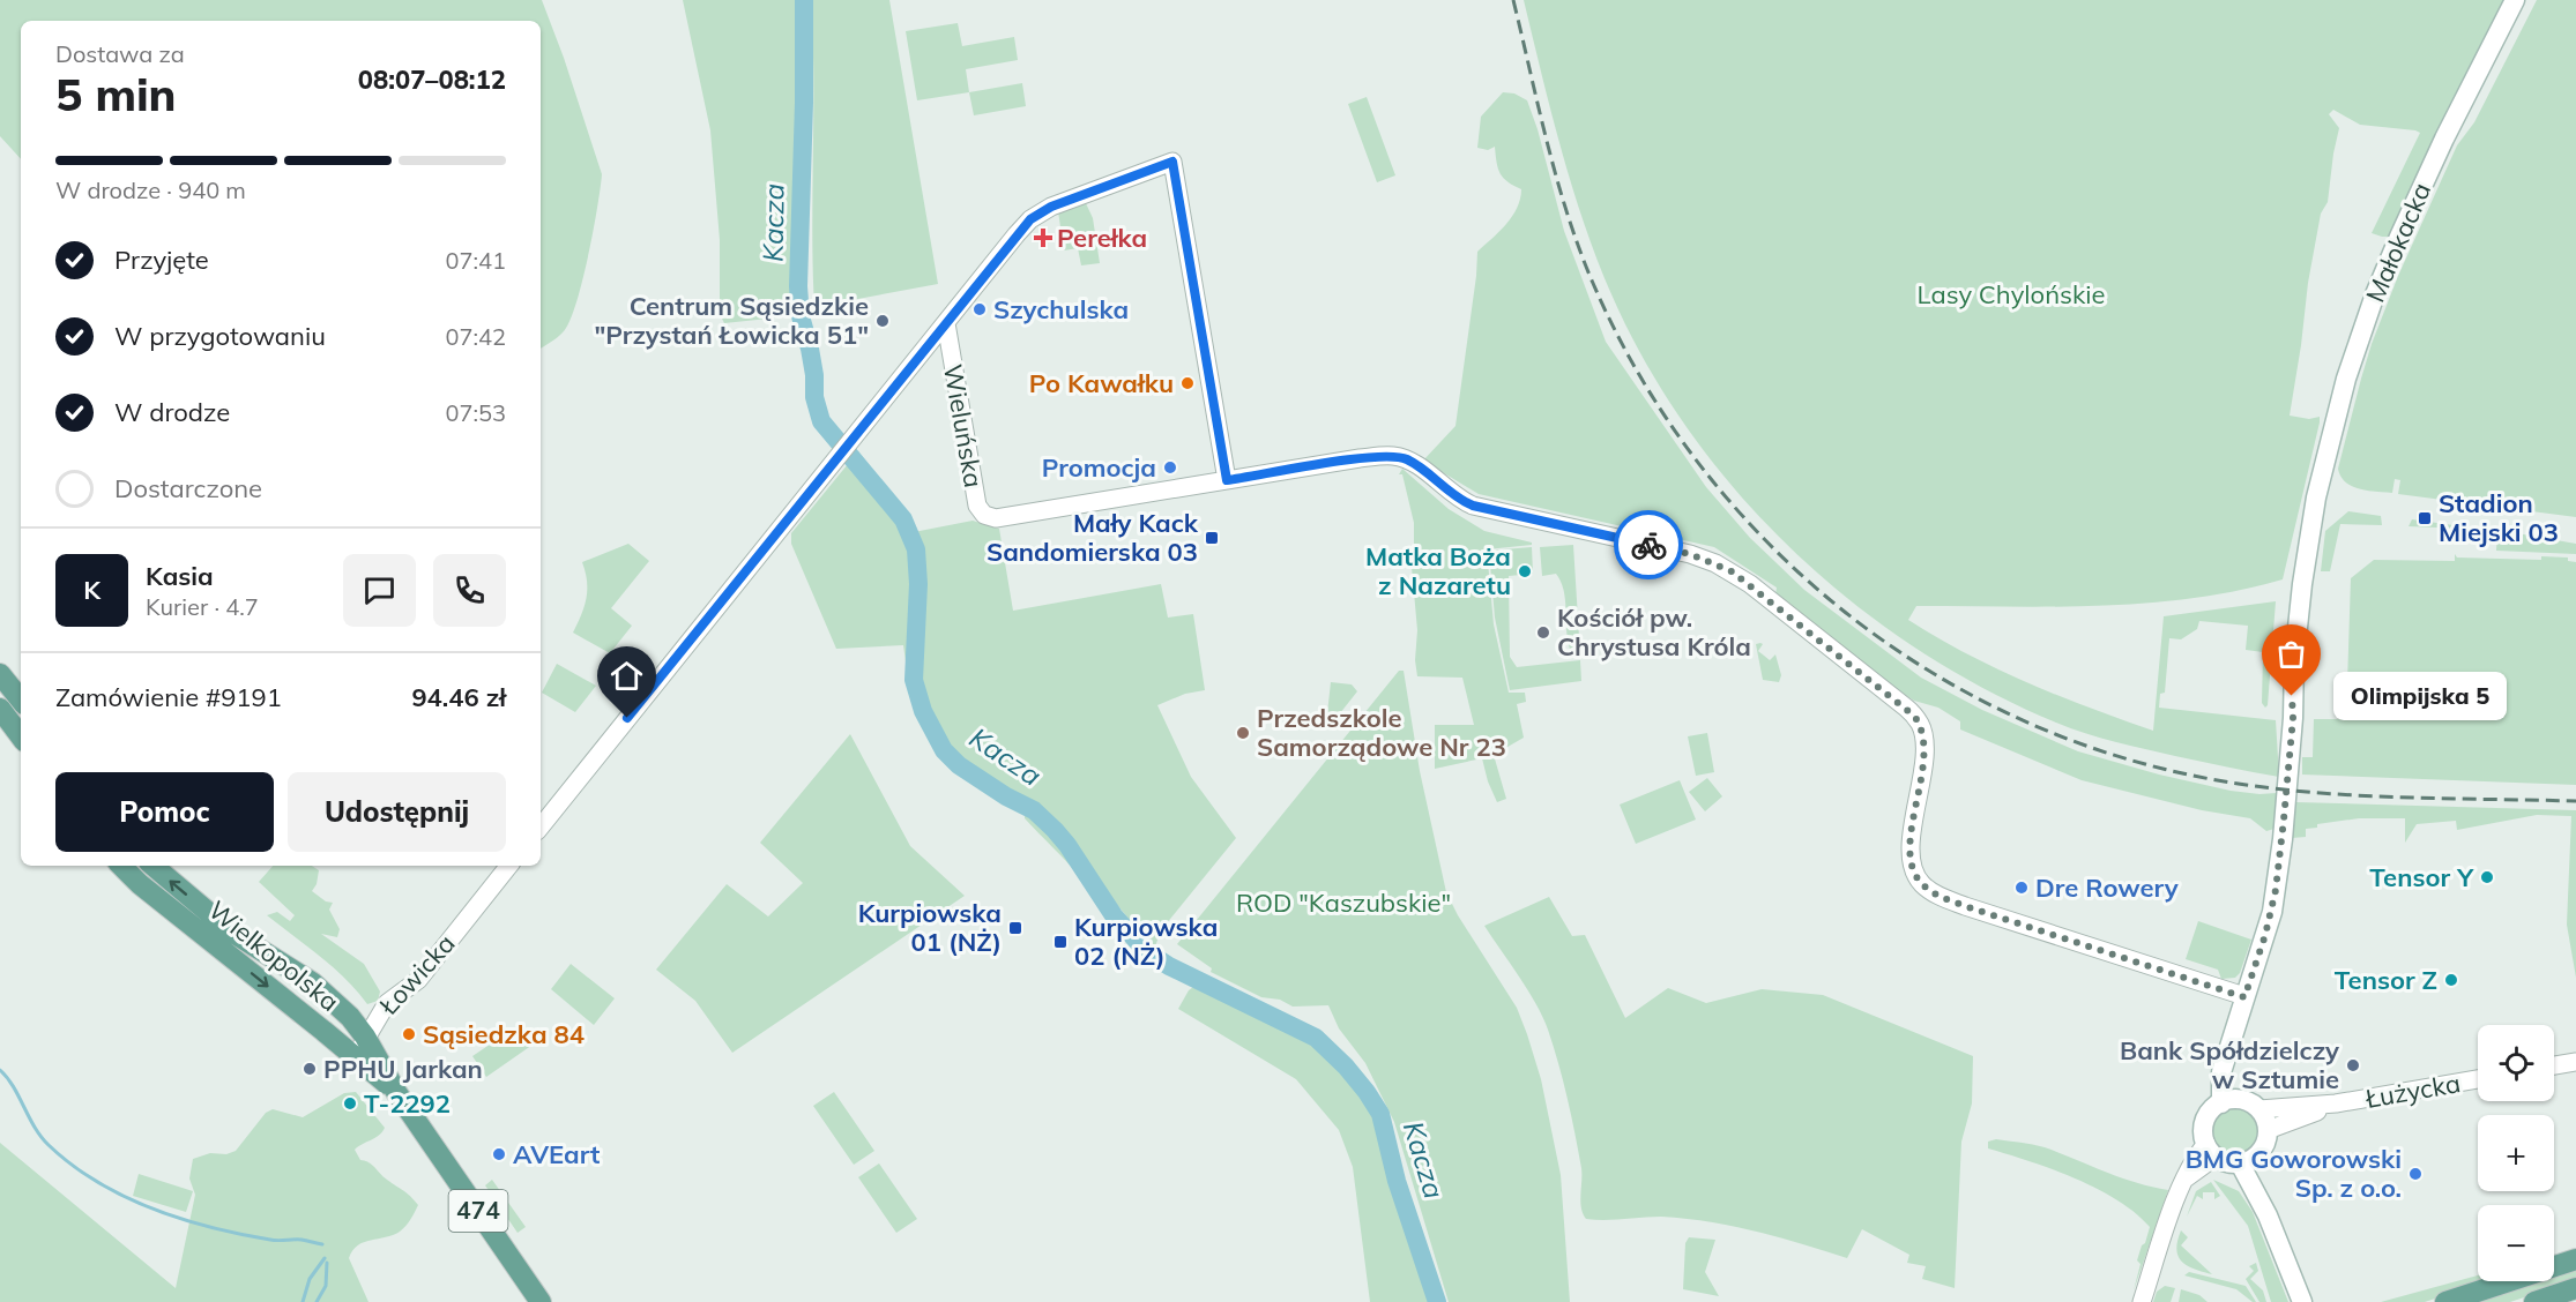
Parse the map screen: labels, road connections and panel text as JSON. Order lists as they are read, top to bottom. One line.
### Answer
{"streets":{"main road":["Małokacka","Wielkopolska","474"],"street":["Wieluńska","Łowicka","Łużycka"]},"crossings":[["Małokacka","Łużycka"],["Wielkopolska","Łowicka"]],"water":["Kacza"],"parks":["Lasy Chylońskie","ROD \"Kaszubskie\""],"places":{"health":["Perełka"],"other":["Szychulska","Centrum Sąsiedzkie \"Przystań Łowicka 51\"","Po Kawałku","Promocja","Matka Boża z Nazaretu","Kościół pw. Chrystusa Króla","Olimpijska 5","Przedszkole Samorządowe Nr 23","Tensor Y","Dre Rowery","Tensor Z","Sąsiedzka 84","Bank Spółdzielczy w Sztumie","PPHU Jarkan","T-2292","AVEart","BMG Goworowski Sp. z o.o."],"transit":["Stadion Miejski 03","Mały Kack Sandomierska 03","Kurpiowska 01 (NŻ)","Kurpiowska 02 (NŻ)"]},"page":{"heading":["5 min","Dostawa za","08:07–08:12"],"panel":["Kasia","Kurier · 4.7","Zamówienie #9191","94.46 zł"],"bar":"W drodze · 940 m","list":[["Przyjęte","07:41"],["W przygotowaniu","07:42"],["W drodze","07:53"],"Dostarczone"],"round":"K","bubble":"Olimpijska 5","buttons":["Pomoc","Udostępnij"],"map_buttons":["+","−"]}}
